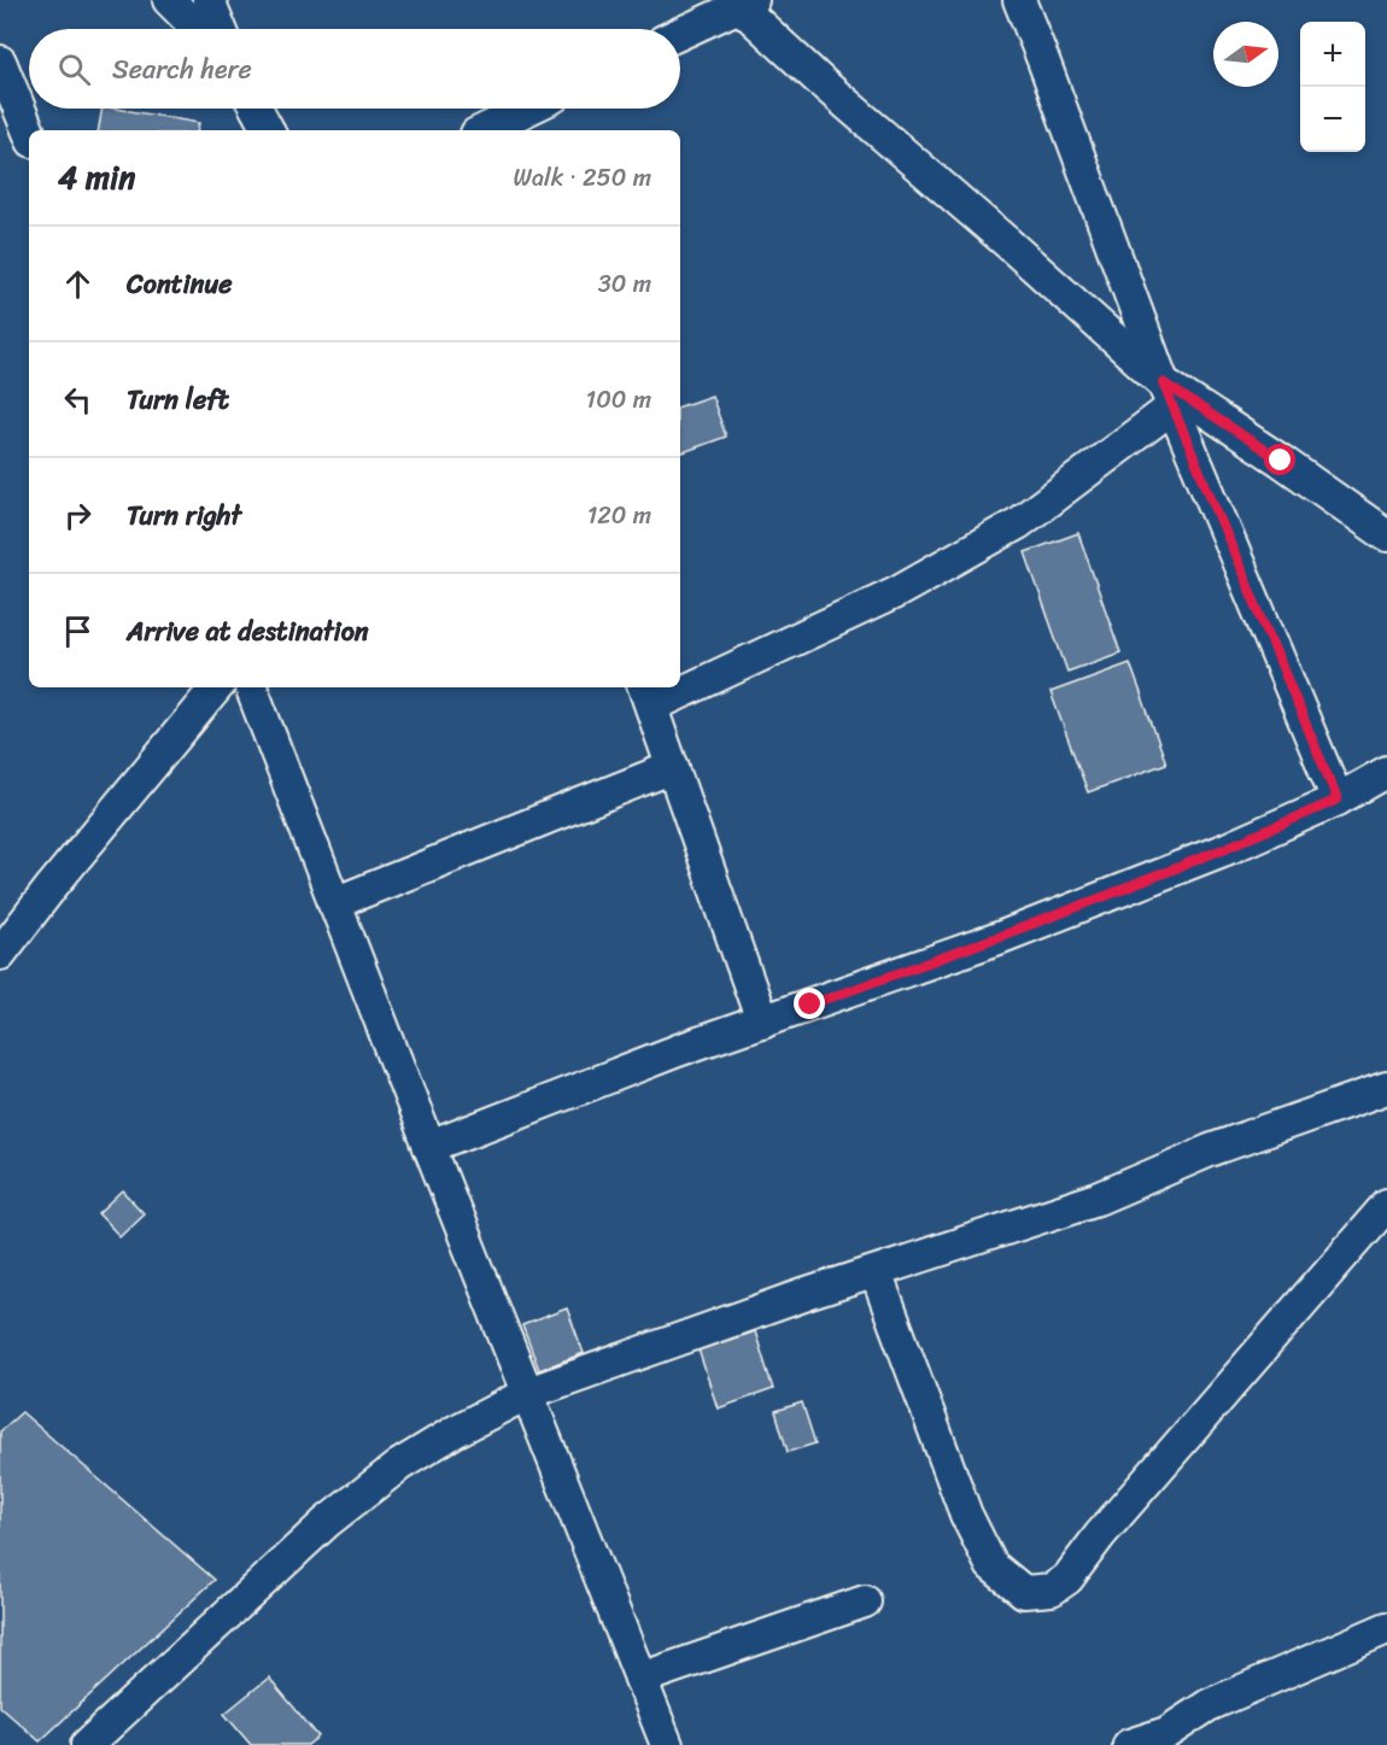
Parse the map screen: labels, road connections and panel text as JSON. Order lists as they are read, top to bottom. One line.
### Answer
{"north":"right","page":{"map_buttons":["+","−"],"search":"Search here","heading":["4 min","Walk · 250 m"],"list":[["Continue","30 m"],["Turn left","100 m"],["Turn right","120 m"],"Arrive at destination"]}}
